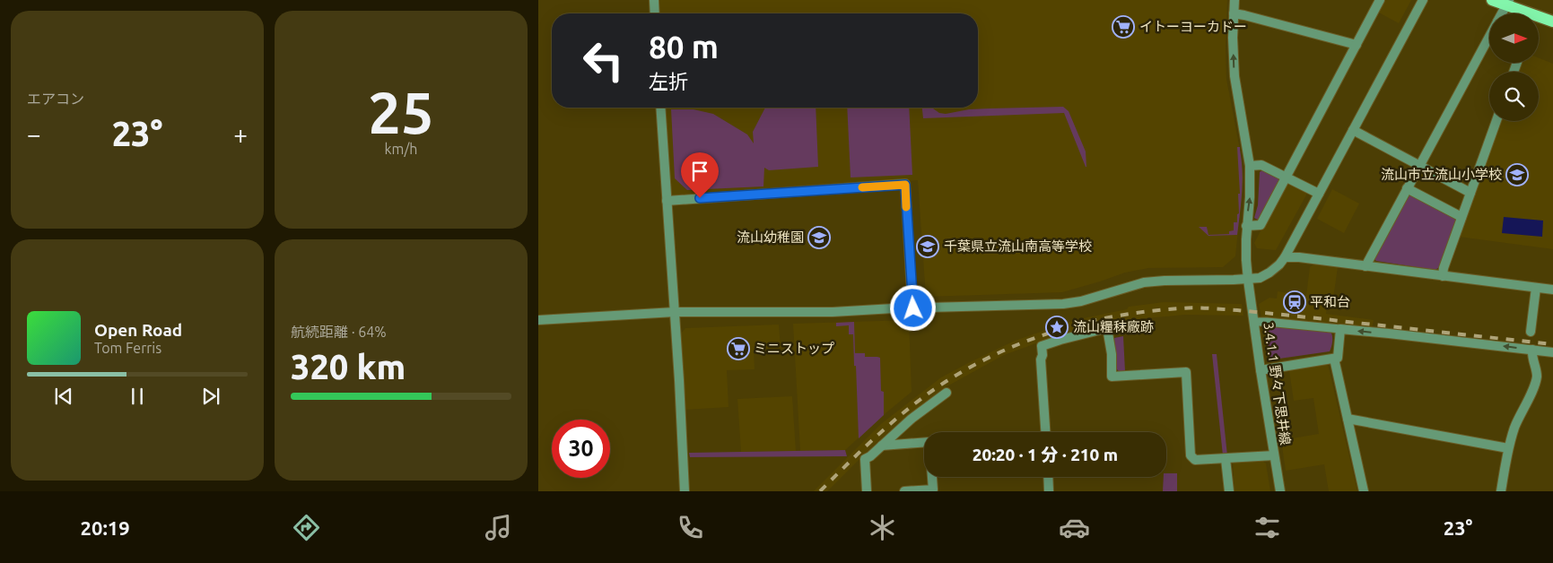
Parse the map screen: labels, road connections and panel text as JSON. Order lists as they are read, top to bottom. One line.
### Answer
{"streets":{"street":["3.4.1.1 野々下思井線"]},"one_way":["3.4.1.1 野々下思井線"],"places":{"supermarket":["イトーヨーカドー","ミニストップ"],"school or university":["流山市立流山小学校","流山幼稚園","千葉県立流山南高等学校"],"station":["平和台"],"place":["流山糧秣廠跡"]},"north":"right","page":{"tile":["エアコン",["25","km/h"],["航続距離 · 64%","320 km"]],"turn":["80 m","左折"],"heat":["−","23°","+"],"song":["Open Road","Tom Ferris"],"limit":"30","trip":"20:20 · 1 分 · 210 m","tabs":["20:19","23°"]}}
